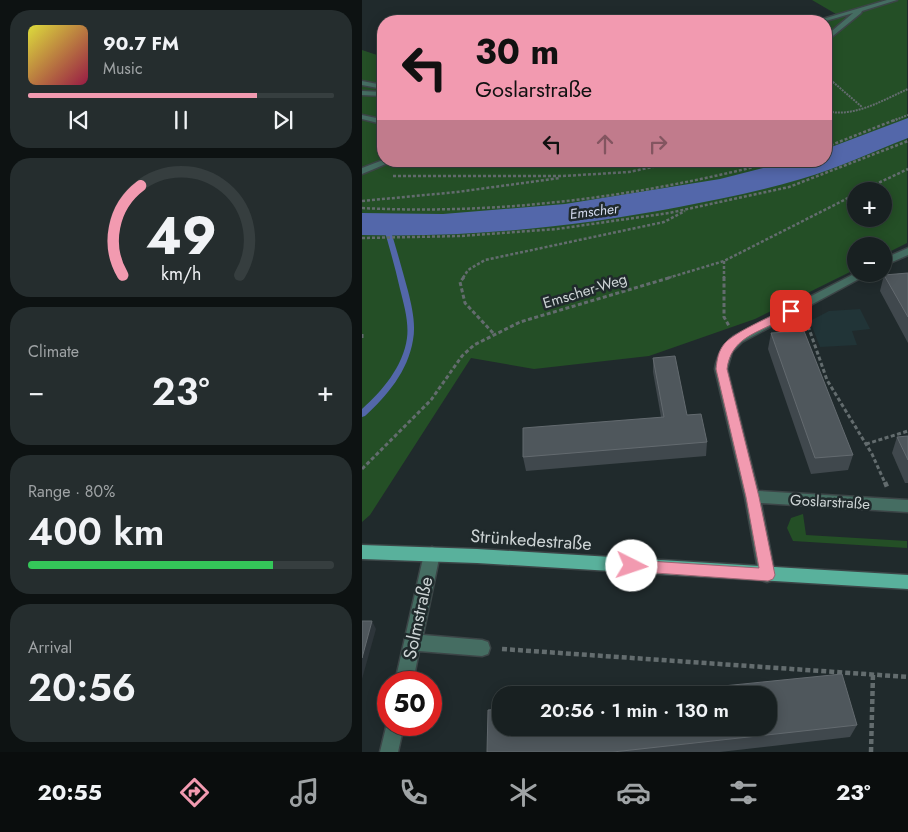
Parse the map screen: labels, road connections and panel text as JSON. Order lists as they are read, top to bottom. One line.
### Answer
{"streets":{"main road":["Strünkedestraße"],"street":["Goslarstraße","Solmstraße"],"path":["Emscher-Weg"]},"crossings":[["Strünkedestraße","Solmstraße"]],"water":["Emscher"],"page":{"turn":["30 m","Goslarstraße"],"song":["90.7 FM","Music"],"map_buttons":["+","−"],"tile":["Climate",["Range · 80%","400 km"],["Arrival","20:56"]],"heat":["−","23°","+"],"limit":"50","trip":"20:56 · 1 min · 130 m","tabs":["20:55","23°"],"gauge":["49","km/h"]}}
